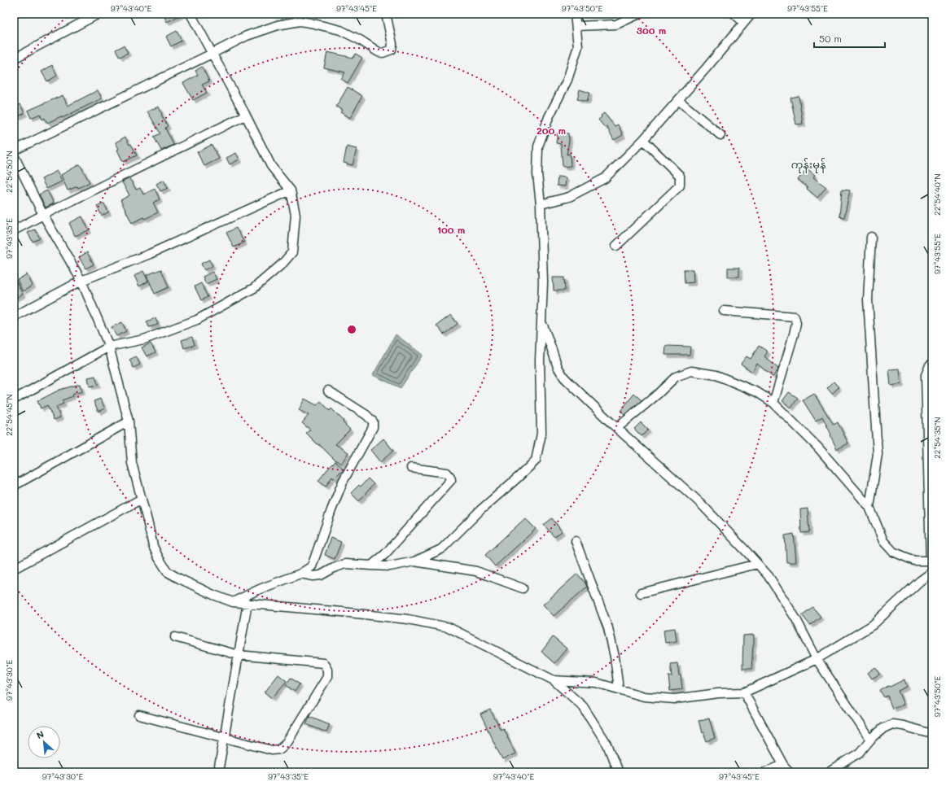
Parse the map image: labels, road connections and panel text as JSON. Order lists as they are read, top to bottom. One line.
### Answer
{"districts":["ကုန်းမုန်"],"scale_bar":"50 m","north":"top left","coordinates":["97°43'40\"E","97°43'45\"E","97°43'50\"E","97°43'55\"E","22°54'50\"N","22°54'40\"N","97°43'35\"E","22°54'45\"N","22°54'35\"N","97°43'30\"E"],"rings":["300 m","200 m","100 m"]}
